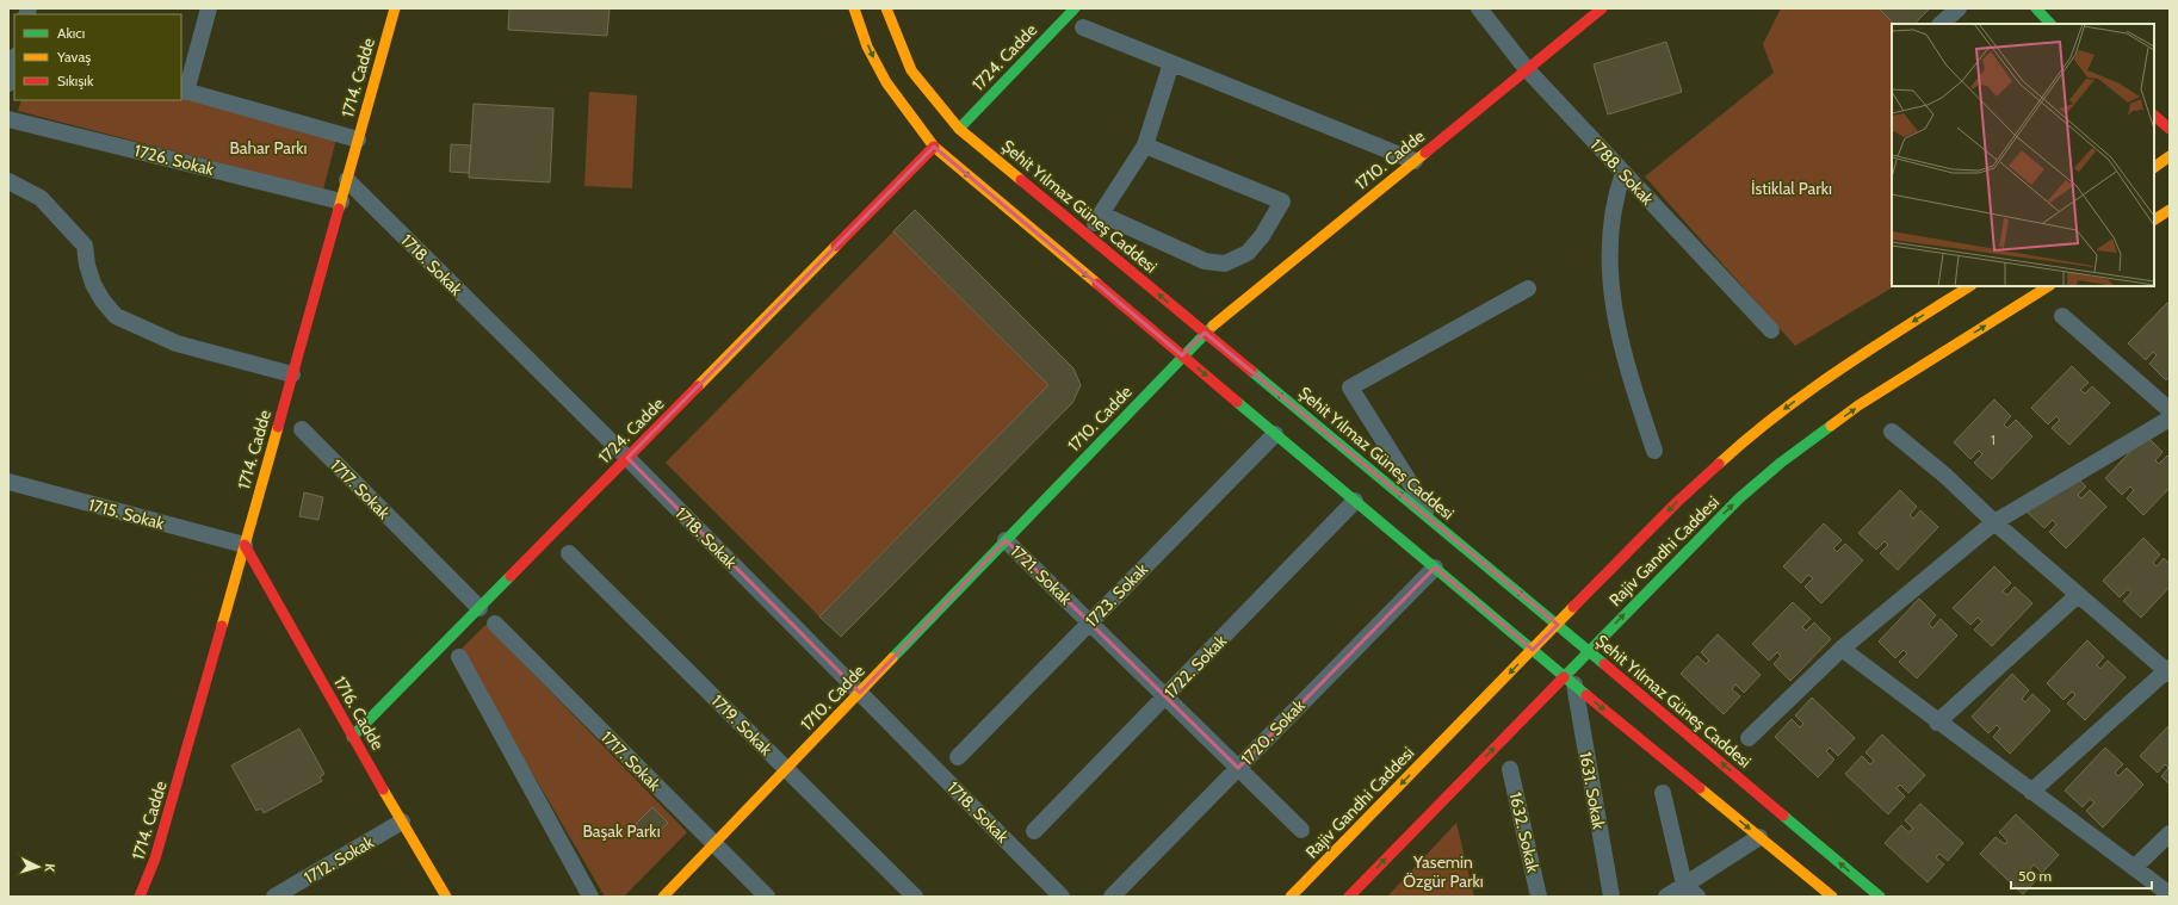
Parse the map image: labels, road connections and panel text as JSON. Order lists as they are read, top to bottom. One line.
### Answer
{"streets":{"main road":["1724. Cadde","1714. Cadde","1710. Cadde","Şehit Yılmaz Güneş Caddesi","Rajiv Gandhi Caddesi","1716. Cadde"],"street":["1726. Sokak","1788. Sokak","1718. Sokak","1717. Sokak","1715. Sokak","1721. Sokak","1723. Sokak","1722. Sokak","1719. Sokak","1720. Sokak","1631. Sokak","1632. Sokak","1712. Sokak"]},"crossings":[["1724. Cadde","Şehit Yılmaz Güneş Caddesi"],["1724. Cadde","1718. Sokak"],["1724. Cadde","1717. Sokak"],["1724. Cadde","1716. Cadde"],["1714. Cadde","1726. Sokak"],["1714. Cadde","1718. Sokak"],["1714. Cadde","1715. Sokak"],["1714. Cadde","1716. Cadde"],["1710. Cadde","1788. Sokak"],["1710. Cadde","Şehit Yılmaz Güneş Caddesi"],["1710. Cadde","1718. Sokak"],["1710. Cadde","1717. Sokak"],["1710. Cadde","1721. Sokak"],["1710. Cadde","1719. Sokak"],["Şehit Yılmaz Güneş Caddesi","Rajiv Gandhi Caddesi"],["1715. Sokak","1716. Cadde"],["Rajiv Gandhi Caddesi","1631. Sokak"],["1721. Sokak","1723. Sokak"],["1721. Sokak","1722. Sokak"],["1721. Sokak","1720. Sokak"],["1716. Cadde","1712. Sokak"]],"parks":["Bahar Parkı","İstiklal Parkı","Başak Parkı","Yasemin Özgür Parkı"],"house_numbers":["1"],"legend":["Akıcı","Yavaş","Sıkışık"],"scale_bar":"50 m","north":"right"}
